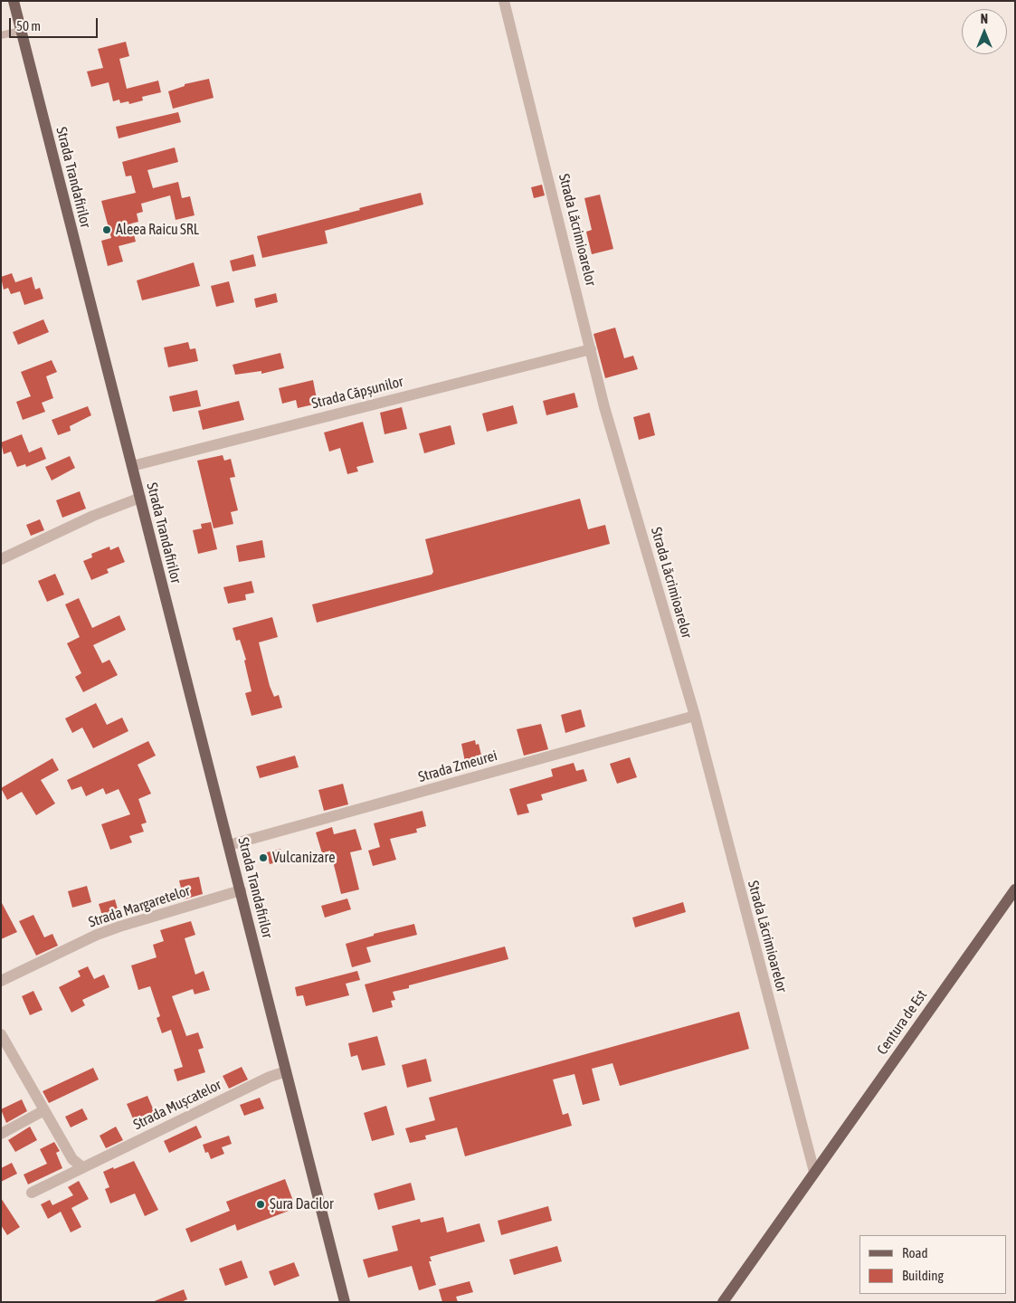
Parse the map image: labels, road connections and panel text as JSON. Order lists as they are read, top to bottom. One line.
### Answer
{"streets":{"main road":["Strada Trandafirilor","Centura de Est"],"street":["Strada Lăcrimioarelor","Strada Căpșunilor","Strada Zmeurei","Strada Margaretelor","Strada Mușcatelor"]},"crossings":[["Strada Trandafirilor","Strada Căpșunilor"],["Strada Trandafirilor","Strada Zmeurei"],["Strada Trandafirilor","Strada Margaretelor"],["Strada Trandafirilor","Strada Mușcatelor"],["Strada Lăcrimioarelor","Strada Căpșunilor"],["Strada Lăcrimioarelor","Strada Zmeurei"],["Strada Lăcrimioarelor","Centura de Est"]],"places":["Aleea Raicu SRL","Vulcanizare","Șura Dacilor"],"legend":["Road","Building"],"scale_bar":"50 m","north":"top"}
